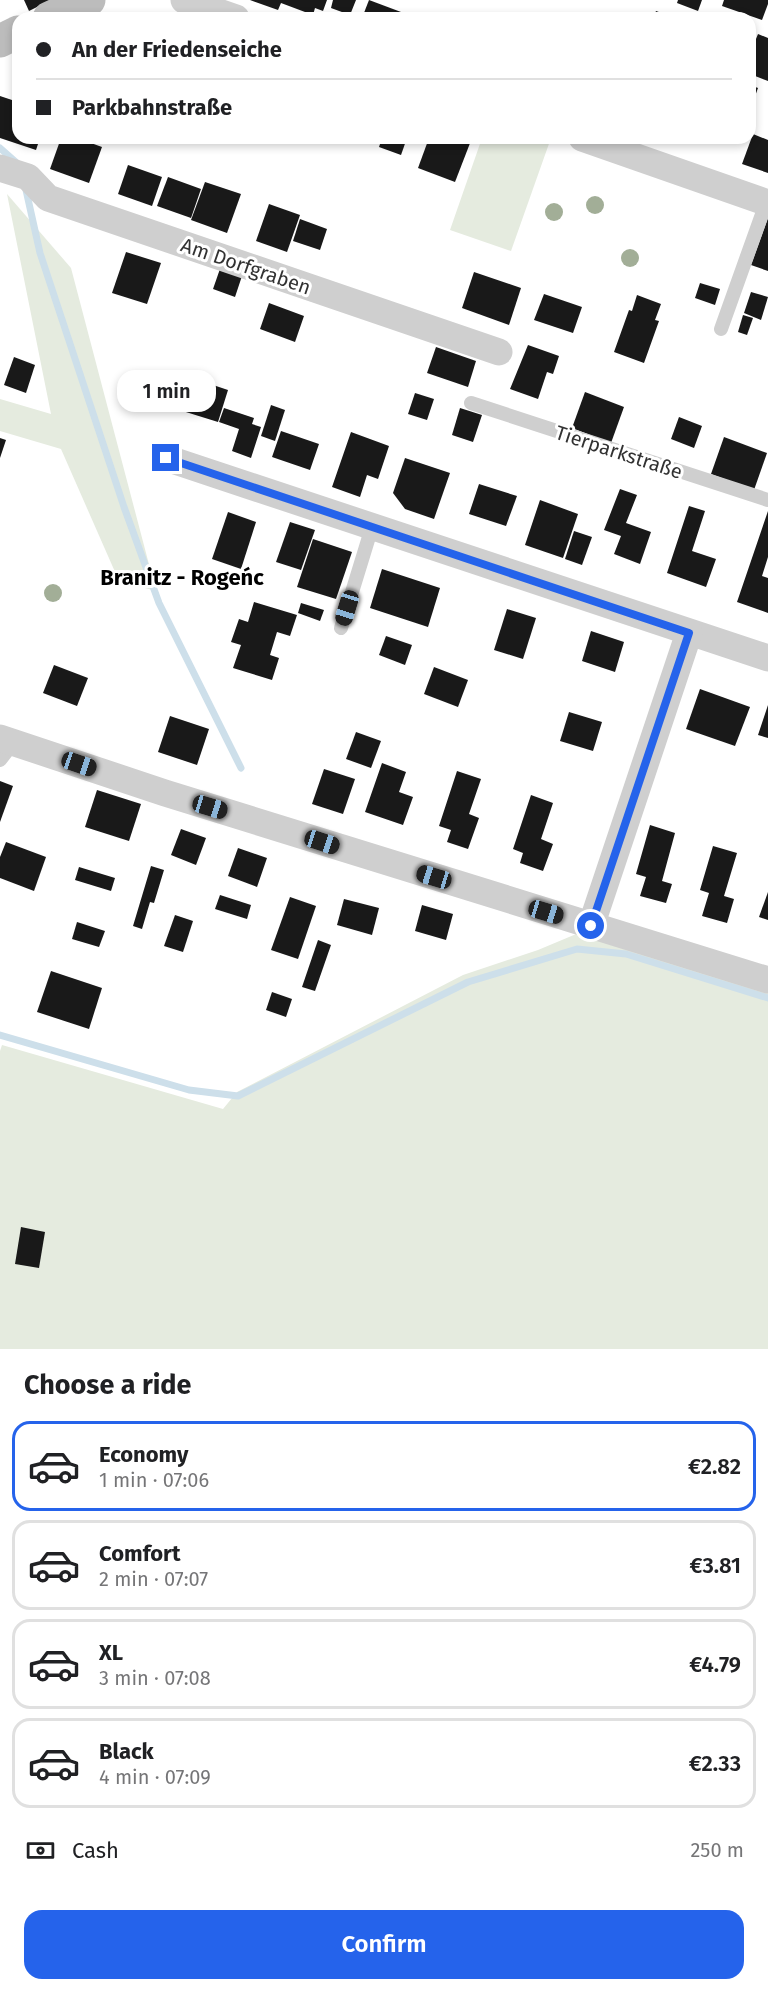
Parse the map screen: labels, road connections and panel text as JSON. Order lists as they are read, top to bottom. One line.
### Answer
{"streets":{"street":["Am Dorfgraben"],"lane":["Tierparkstraße"]},"districts":["Branitz - Rogeńc"],"page":{"banner":["An der Friedenseiche","Parkbahnstraße"],"bubble":"1 min","heading":"Choose a ride","list":[{"name":"Economy","note":"1 min · 07:06","value":"€2.82"},{"name":"Comfort","note":"2 min · 07:07","value":"€3.81"},{"name":"XL","note":"3 min · 07:08","value":"€4.79"},{"name":"Black","note":"4 min · 07:09","value":"€2.33"}],"pay":["Cash","250 m"],"buttons":"Confirm"}}
